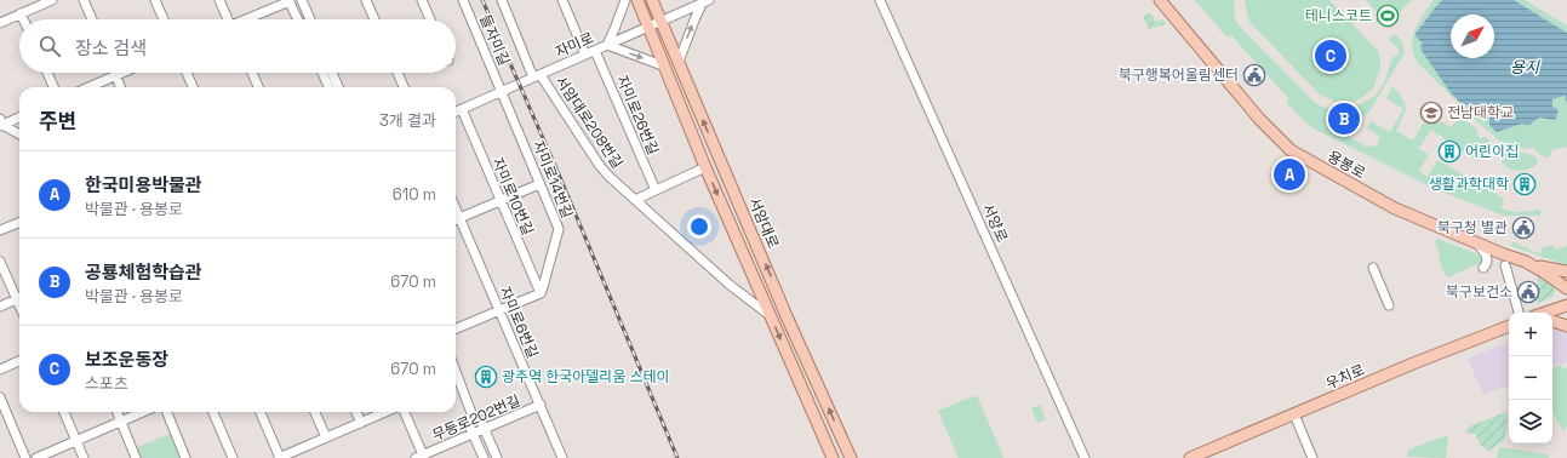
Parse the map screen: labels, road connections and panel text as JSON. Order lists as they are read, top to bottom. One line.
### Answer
{"streets":{"main road":["용봉로","서암대로","우치로"],"street":["들자미길","자미로","자미로26번길","서암대로208번길","자미로14번길","자미로10번길","서양로","자미로6번길","무등로202번길"]},"crossings":[["들자미길","자미로"],["들자미길","자미로14번길"],["자미로","자미로26번길"],["자미로","서암대로208번길"],["자미로","자미로14번길"],["자미로","자미로10번길"],["자미로","서암대로"],["자미로14번길","자미로10번길"],["자미로6번길","무등로202번길"]],"water":["용지"],"places":{"sports":["테니스코트"],"public building":["북구행복어울림센터","북구청 별관","북구보건소"],"school or university":["전남대학교"],"building":["어린이집","생활과학대학","광주역 한국아델리움 스테이"]},"north":"top right","page":{"search":"장소 검색","pins":["C","B","A"],"heading":["주변","3개 결과"],"list":[{"mark":"A","name":"한국미용박물관","note":"박물관 · 용봉로","value":"610 m"},{"mark":"B","name":"공룡체험학습관","note":"박물관 · 용봉로","value":"670 m"},{"mark":"C","name":"보조운동장","note":"스포츠","value":"670 m"}],"map_buttons":["+","−"]}}
